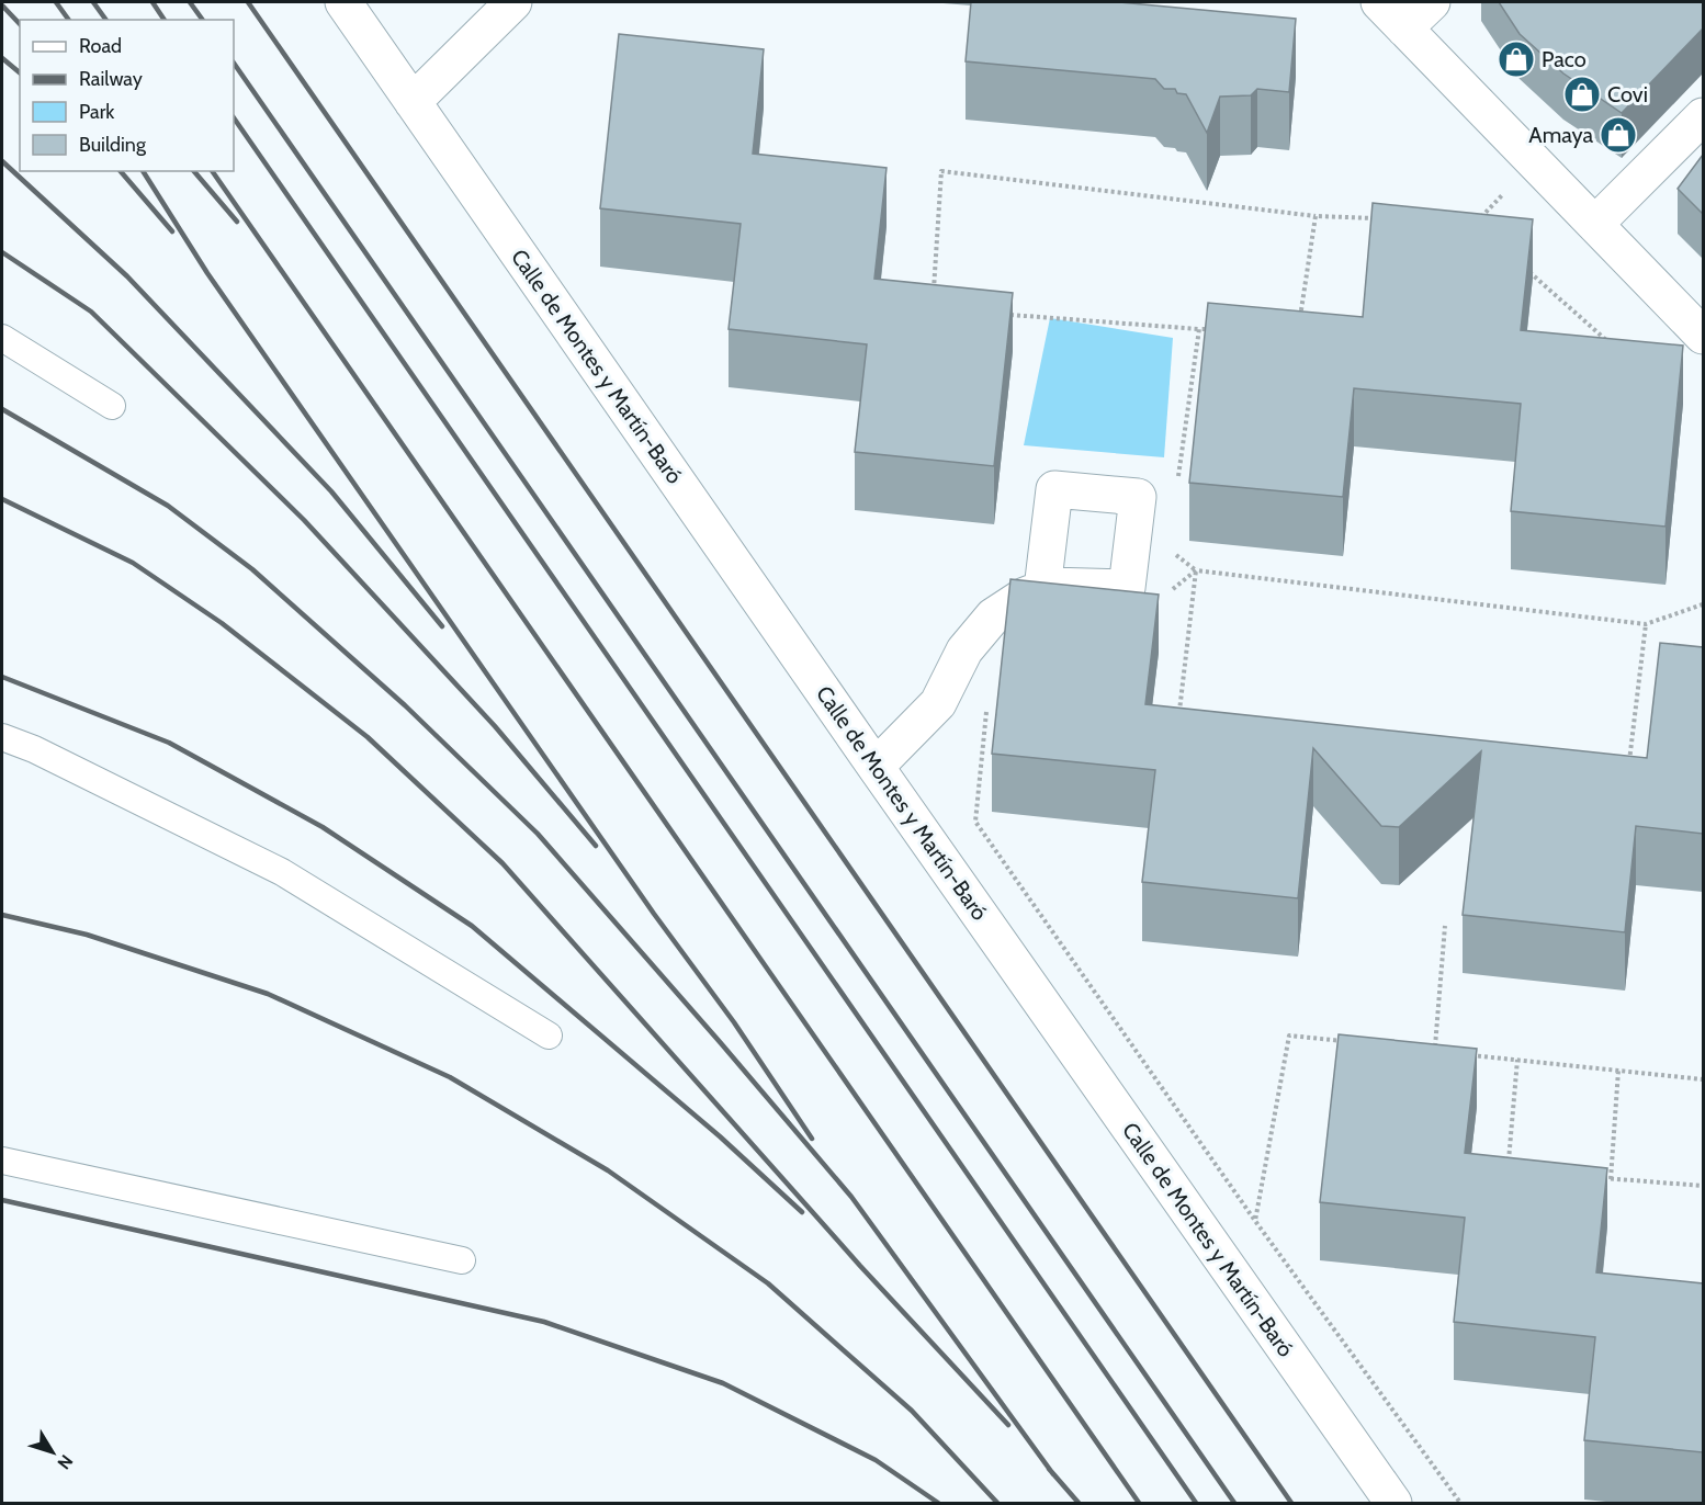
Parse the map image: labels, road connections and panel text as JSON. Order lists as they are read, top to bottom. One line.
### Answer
{"streets":{"street":["Calle de Montes y Martín-Baró"]},"places":{"shop":["Paco","Covi","Amaya"]},"legend":["Road","Railway","Park","Building"],"north":"bottom right"}
